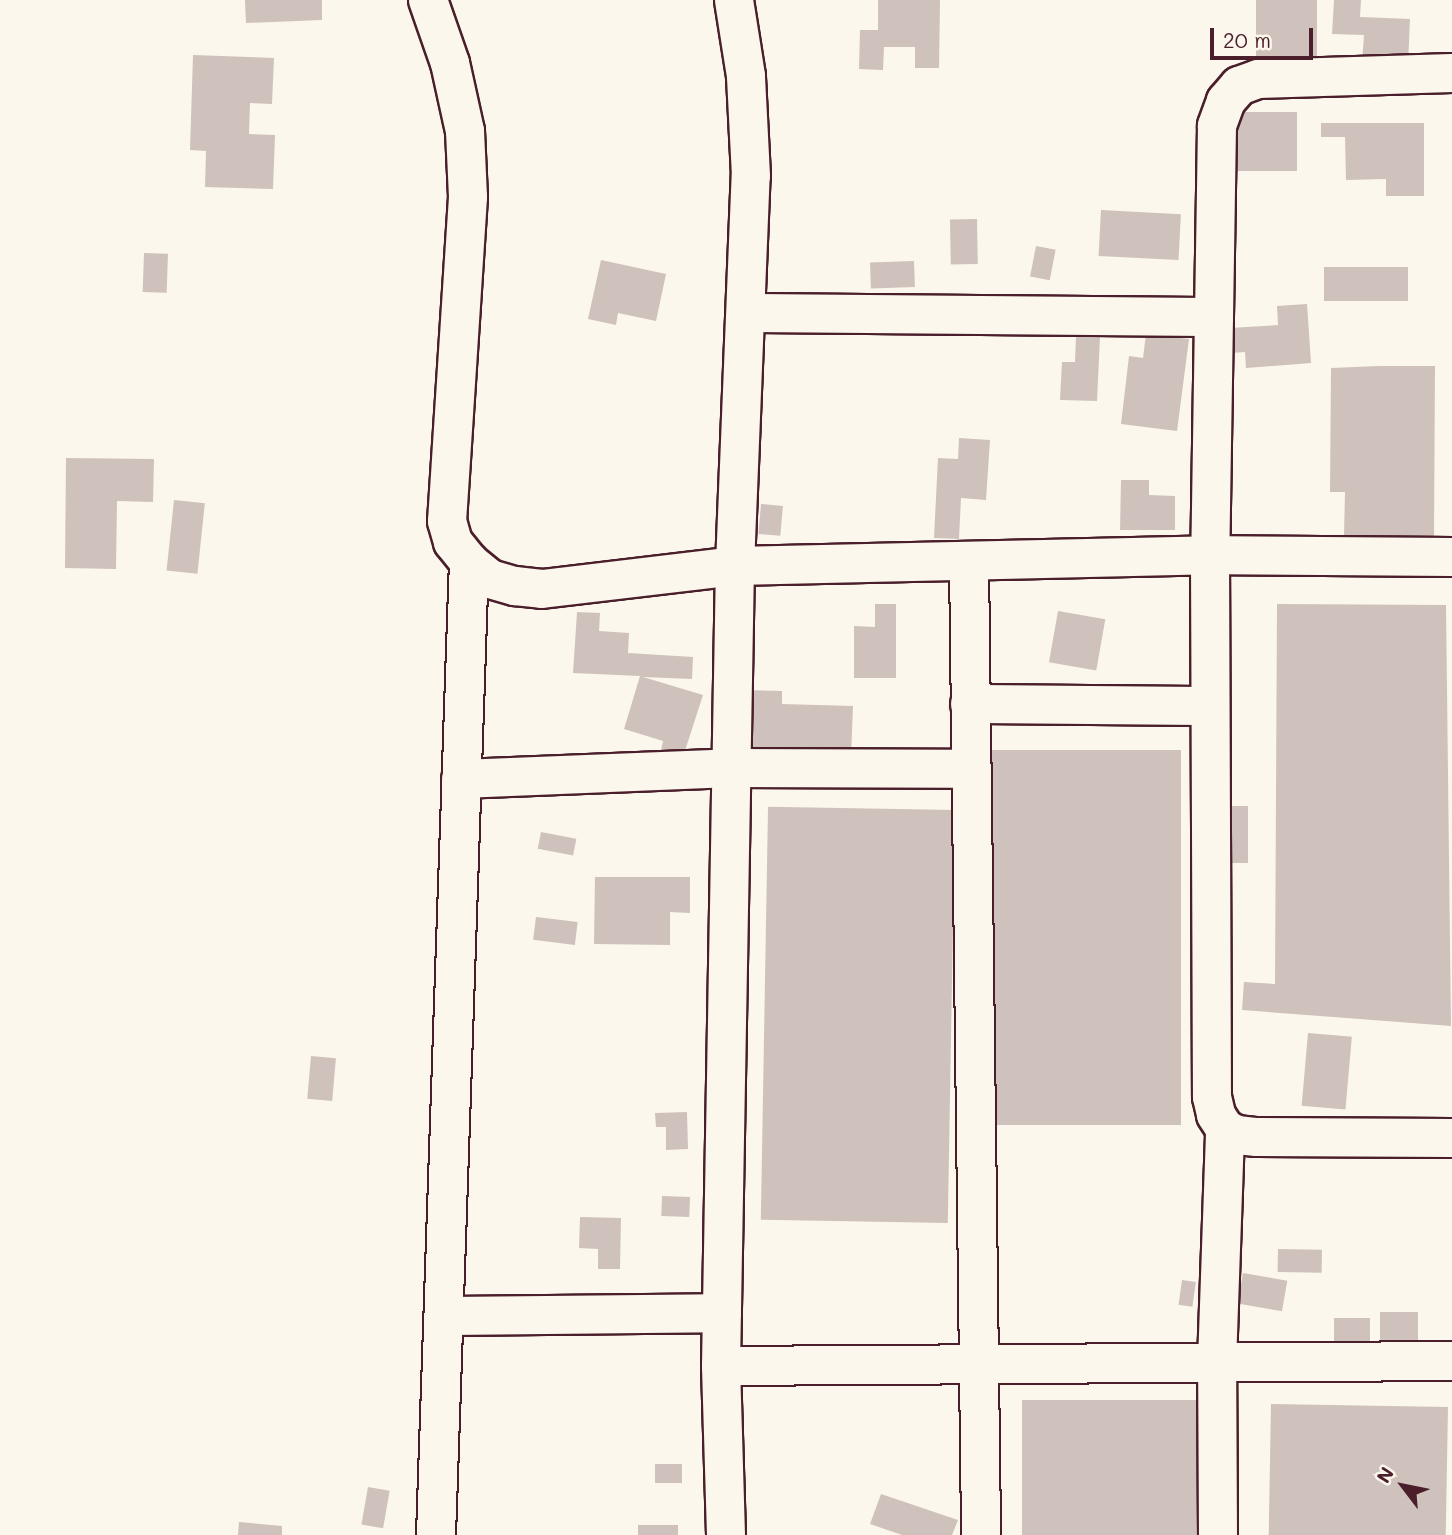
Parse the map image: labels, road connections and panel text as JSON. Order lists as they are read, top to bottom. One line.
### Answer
{"scale_bar":"20 m","north":"top left"}
